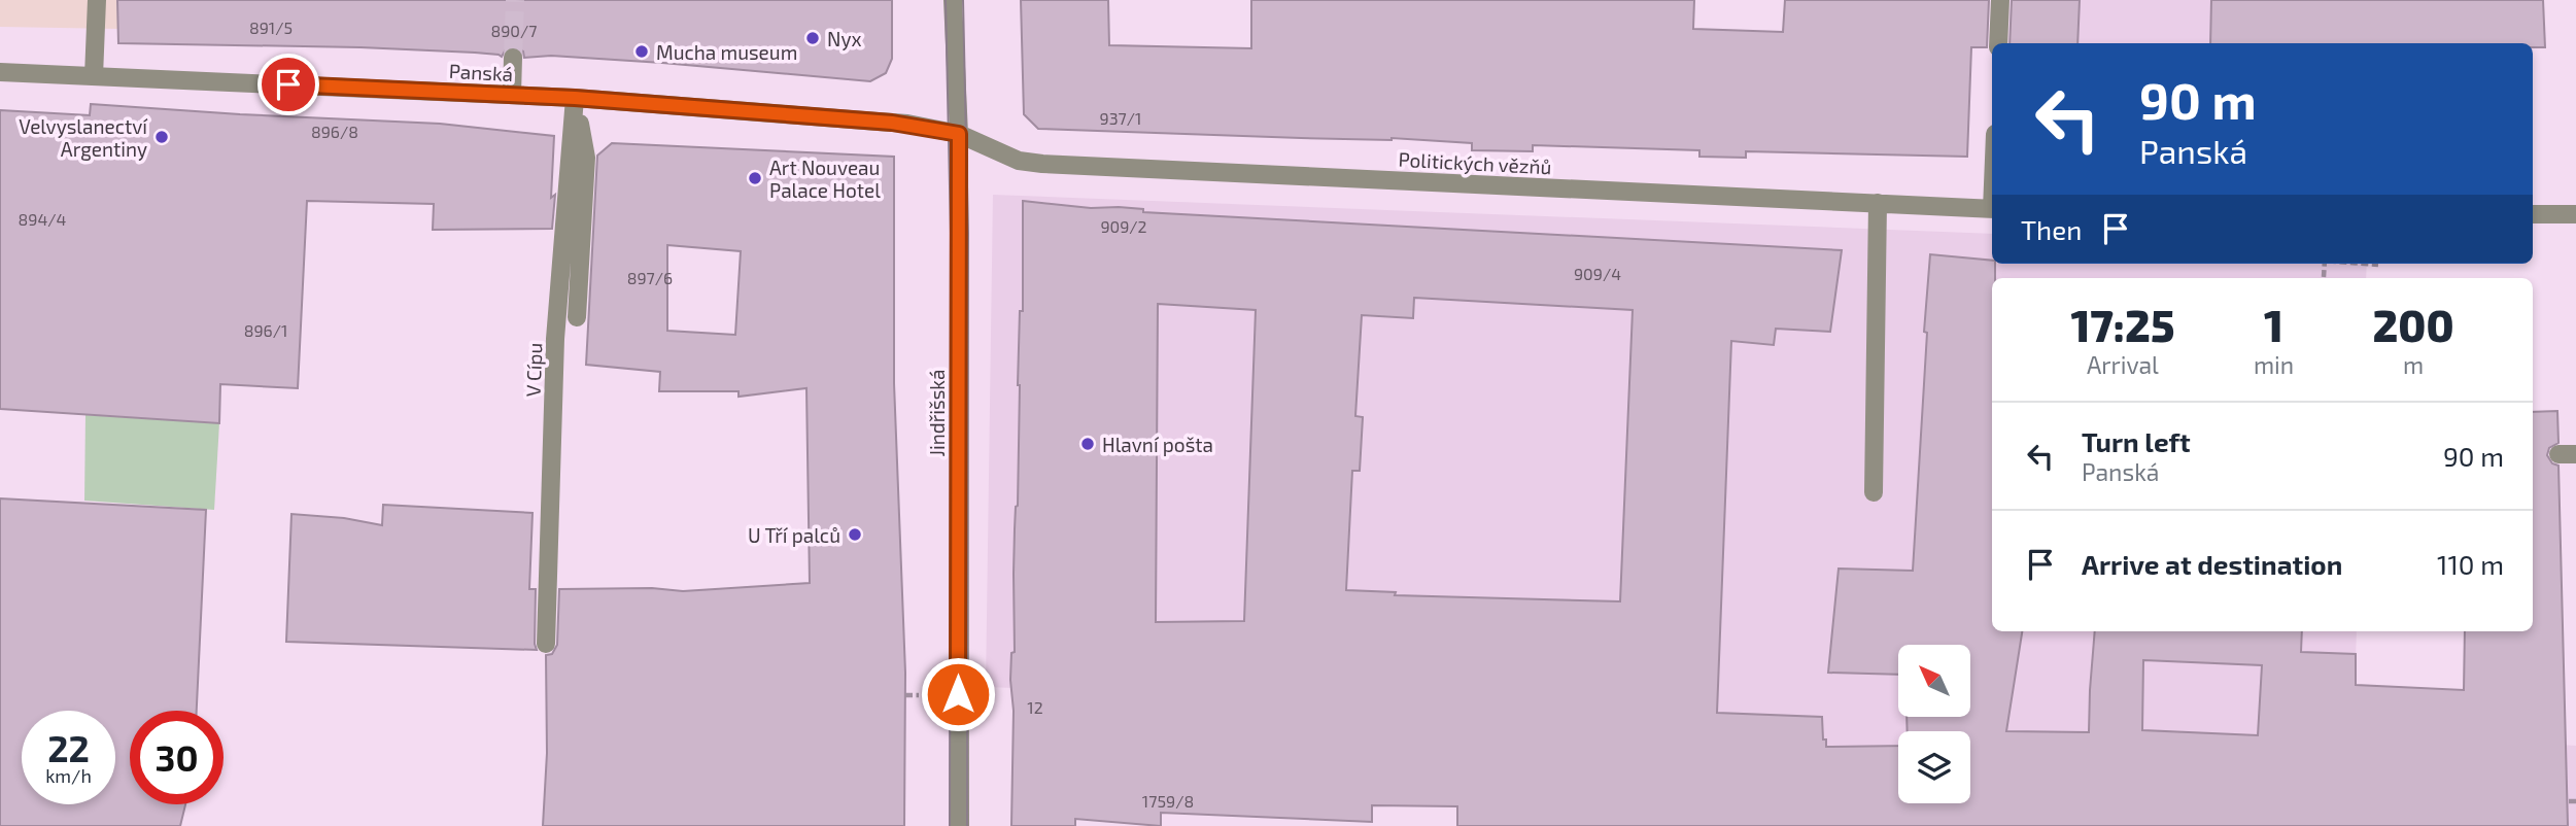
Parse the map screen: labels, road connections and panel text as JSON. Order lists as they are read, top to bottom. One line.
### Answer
{"streets":{"street":["Panská","Politických vězňů","V Cípu","Jindřišská"]},"crossings":[["Panská","Politických vězňů"],["Panská","V Cípu"],["Panská","Jindřišská"],["Politických vězňů","Jindřišská"]],"places":["Nyx","Mucha museum","Velvyslanectví Argentiny","Art Nouveau Palace Hotel","Hlavní pošta","U Tří palců"],"house_numbers":["891/5","890/7","937/1","896/8","894/4","909/2","909/4","897/6","896/1","12","1759/8"],"north":"top left","page":{"turn":["90 m","Panská"],"then":"Then","eta":["17:25","Arrival","1","min","200","m"],"list":[{"name":"Turn left","note":"Panská","value":"90 m"},{"name":"Arrive at destination","value":"110 m"}],"speed":"22 km/h","limit":"30"}}
